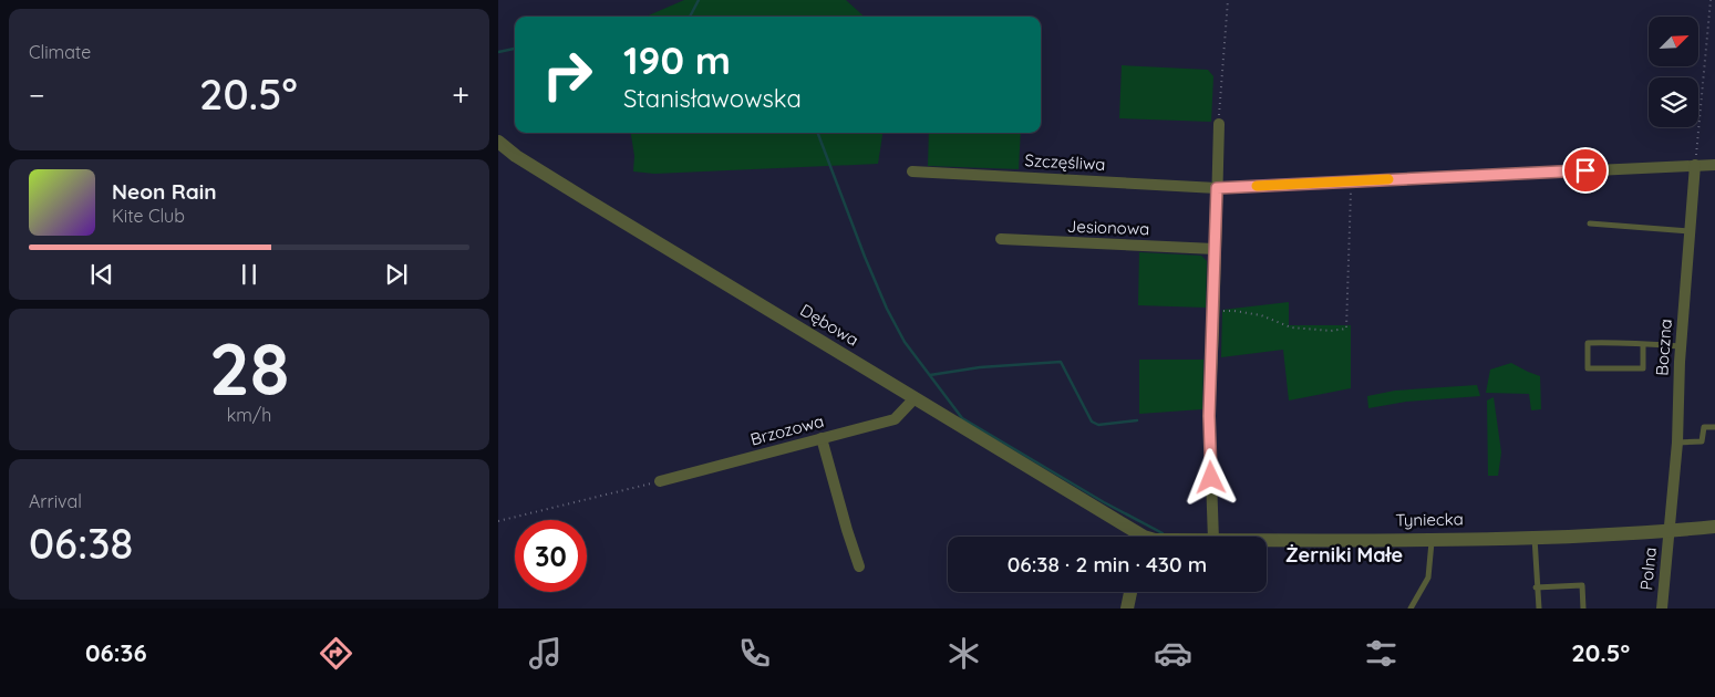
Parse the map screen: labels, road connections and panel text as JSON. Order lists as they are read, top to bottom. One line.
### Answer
{"streets":{"street":["Szczęśliwa","Jesionowa","Dębowa","Boczna","Brzozowa","Tyniecka","Polna"]},"crossings":[["Szczęśliwa","Boczna"],["Dębowa","Brzozowa"],["Boczna","Tyniecka"],["Boczna","Polna"],["Tyniecka","Polna"]],"districts":["Żerniki Małe"],"north":"top right","page":{"tile":["Climate",["28","km/h"],["Arrival","06:38"]],"turn":["190 m","Stanisławowska"],"heat":["−","20.5°","+"],"song":["Neon Rain","Kite Club"],"limit":"30","trip":"06:38 · 2 min · 430 m","tabs":["06:36","20.5°"]}}
